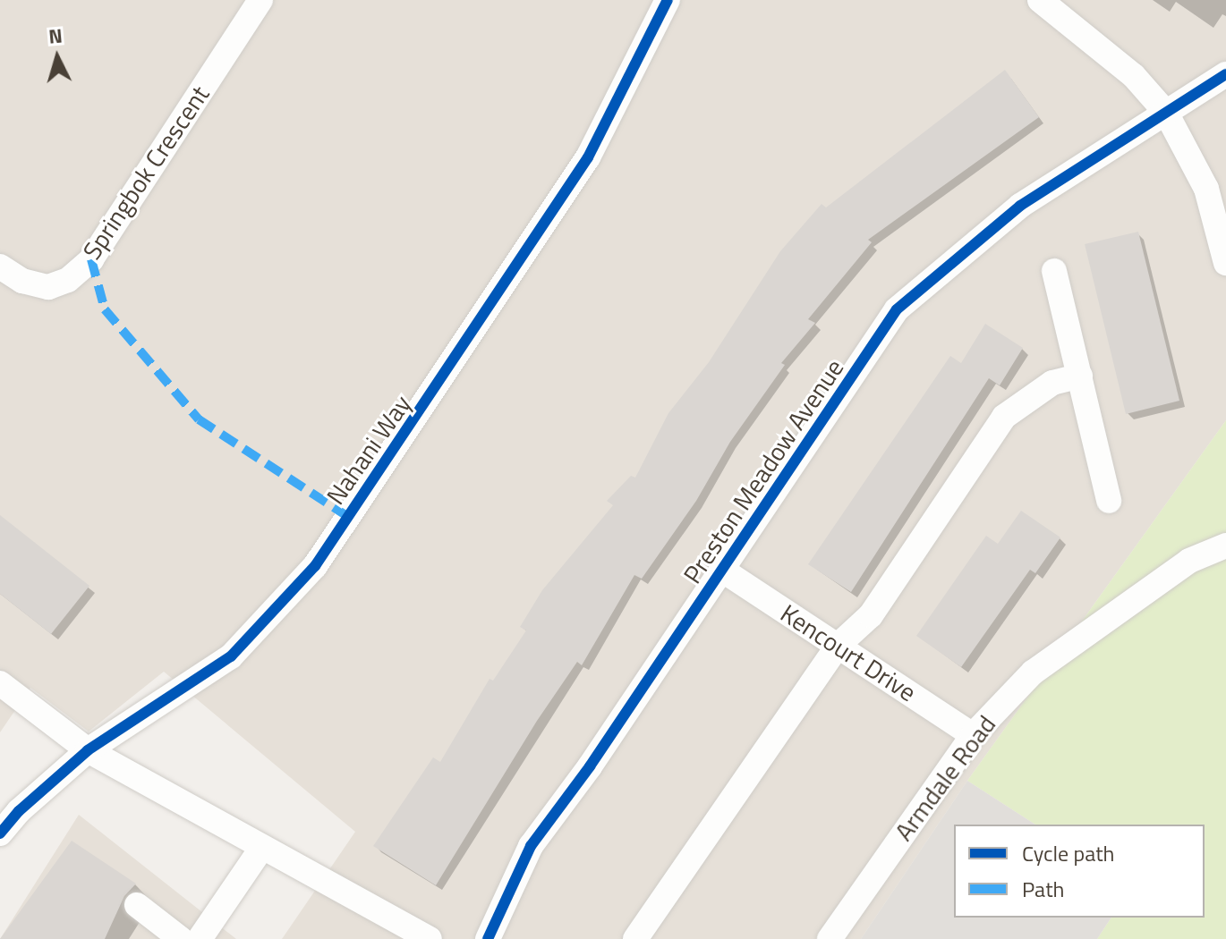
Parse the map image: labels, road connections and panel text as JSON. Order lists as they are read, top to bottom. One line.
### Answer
{"streets":{"street":["Springbok Crescent","Nahani Way","Preston Meadow Avenue","Kencourt Drive","Armdale Road"]},"crossings":[["Preston Meadow Avenue","Kencourt Drive"],["Kencourt Drive","Armdale Road"]],"legend":["Cycle path","Path"],"north":"top"}
